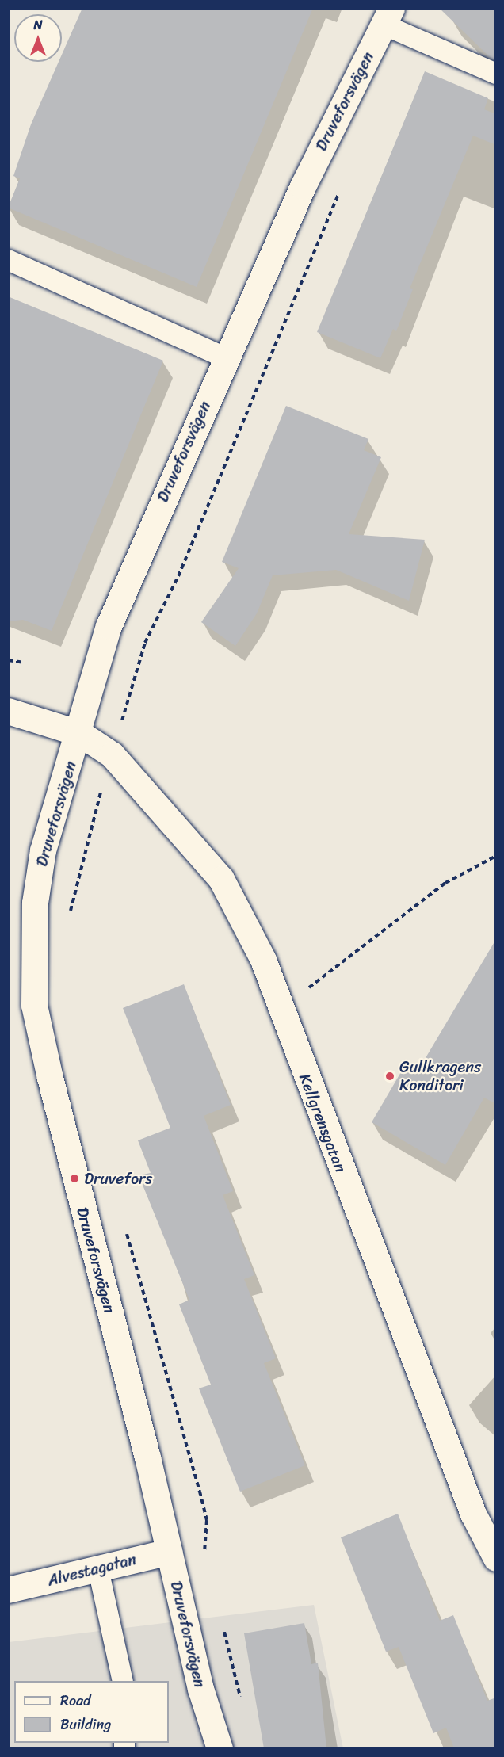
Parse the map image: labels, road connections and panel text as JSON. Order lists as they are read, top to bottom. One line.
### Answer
{"streets":{"street":["Druveforsvägen","Kellgrensgatan","Alvestagatan"]},"crossings":[["Druveforsvägen","Kellgrensgatan"],["Druveforsvägen","Alvestagatan"]],"places":["Gullkragens Konditori","Druvefors"],"legend":["Road","Building"],"north":"top"}
